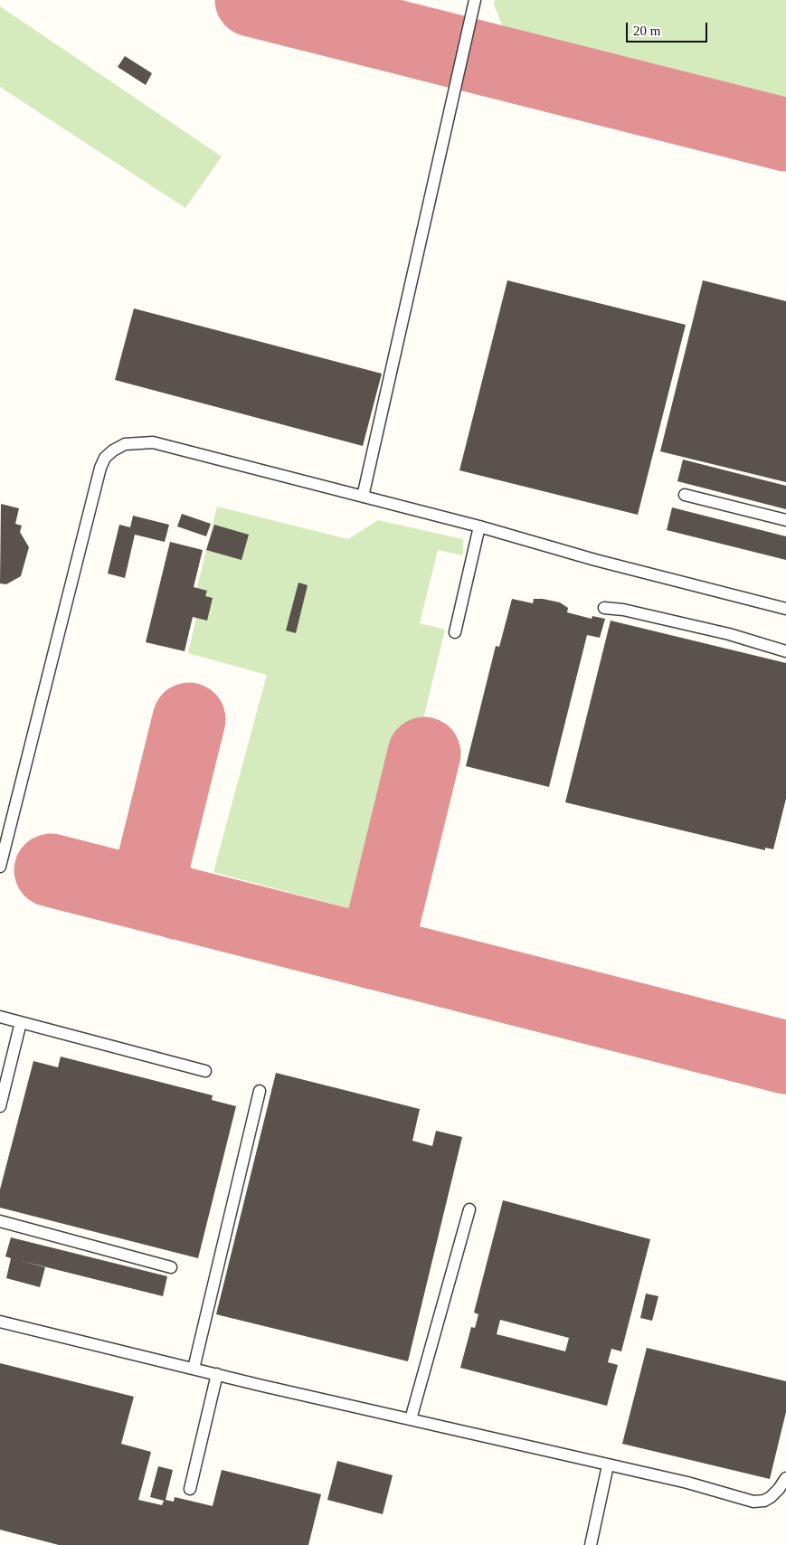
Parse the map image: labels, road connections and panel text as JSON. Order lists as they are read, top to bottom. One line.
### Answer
{"scale_bar":"20 m"}
